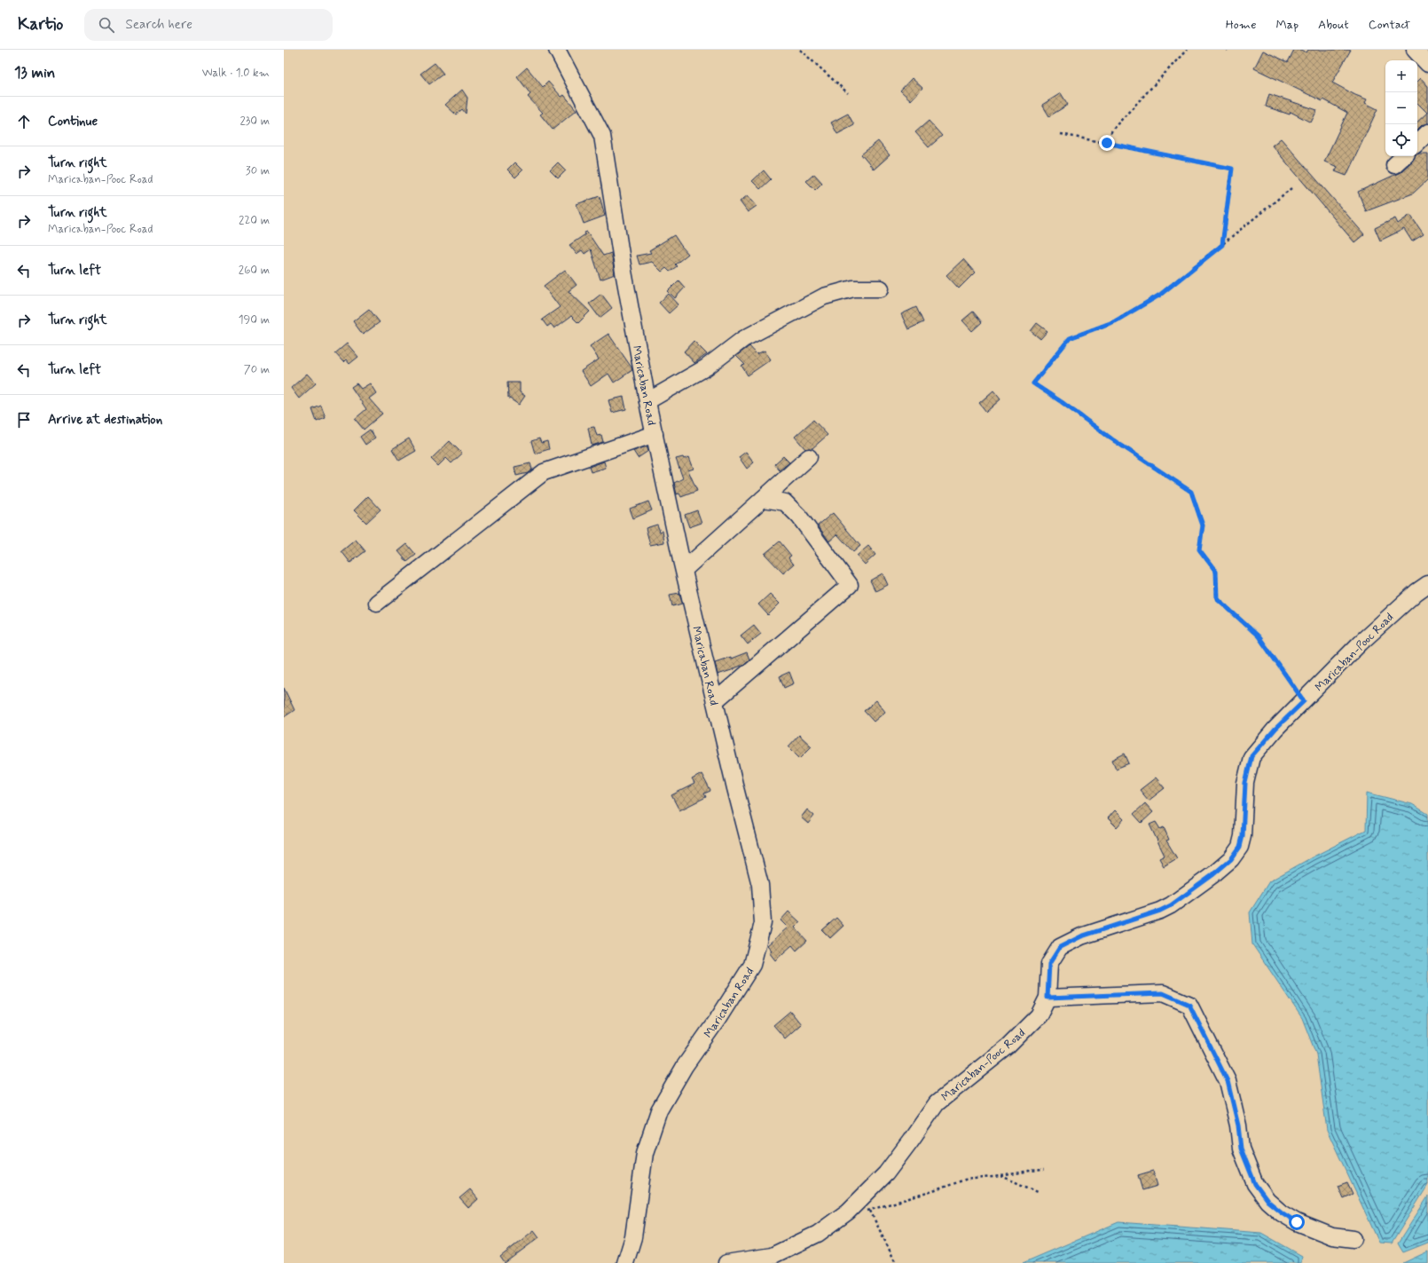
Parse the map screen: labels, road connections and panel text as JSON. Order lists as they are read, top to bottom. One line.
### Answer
{"streets":{"street":["Maricaban Road","Maricaban-Pooc Road"]},"page":{"header":"Kartio","search":"Search here","nav":["Home","Map","About","Contact"],"heading":["13 min","Walk · 1.0 km"],"map_buttons":["+","−"],"list":[["Continue","230 m"],["Turn right","Maricaban-Pooc Road","30 m"],["Turn right","Maricaban-Pooc Road","220 m"],["Turn left","260 m"],["Turn right","190 m"],["Turn left","70 m"],"Arrive at destination"]}}
